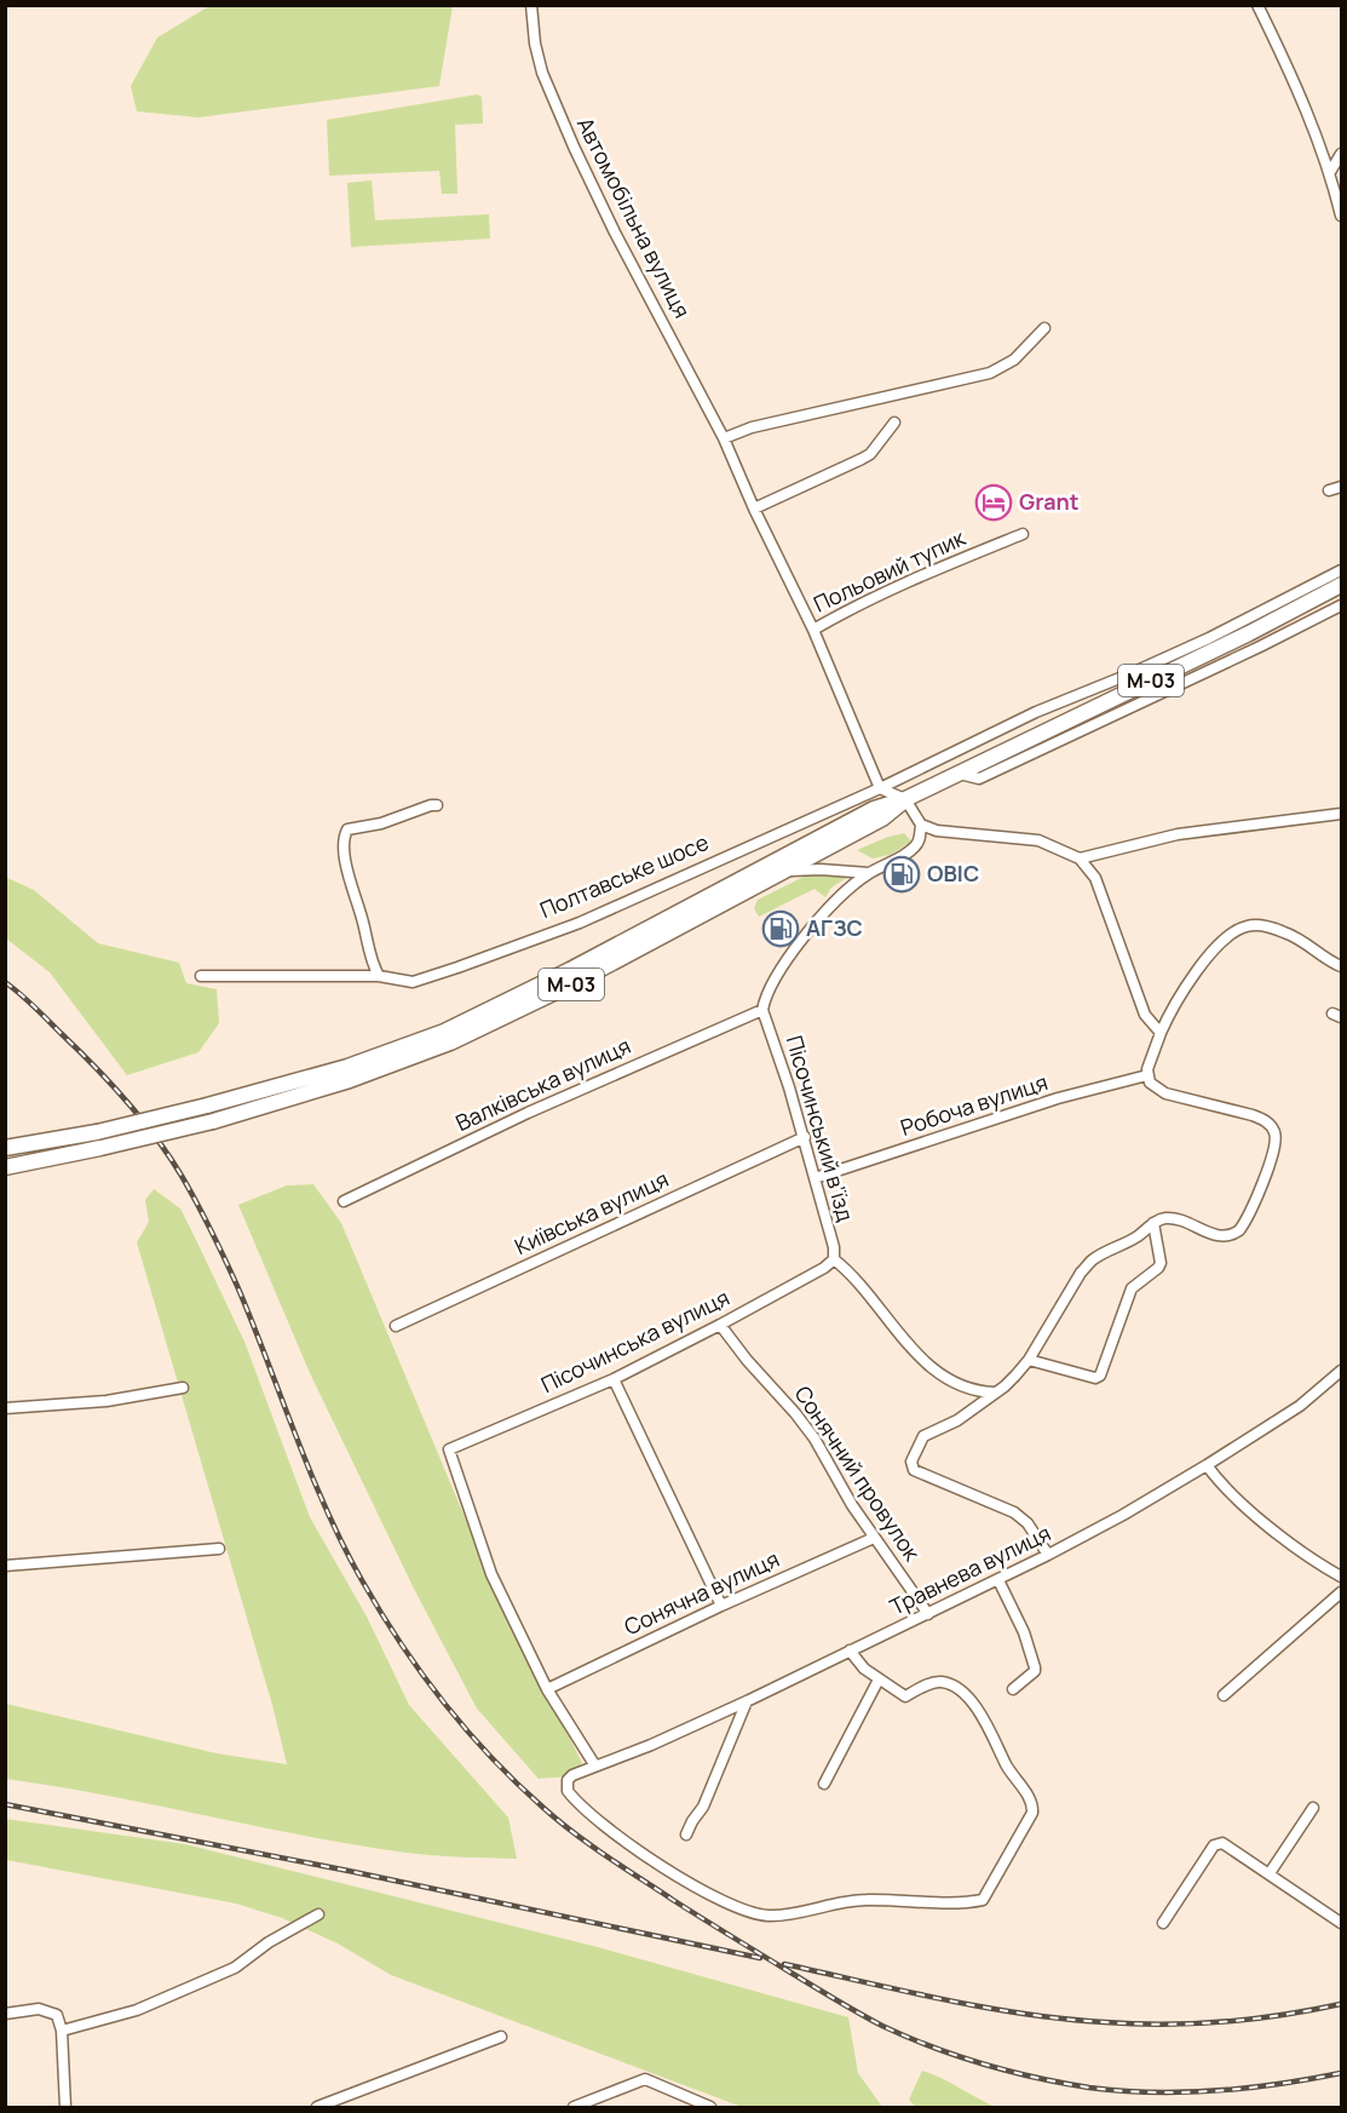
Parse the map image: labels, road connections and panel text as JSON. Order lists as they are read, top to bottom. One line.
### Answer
{"streets":{"highway":["М-03"],"street":["Автомобільна вулиця","Польовий тупик","Полтавське шосе","Валківська вулиця","Робоча вулиця","Пісочинський в’їзд","Київська вулиця","Пісочинська вулиця","Сонячний провулок","Травнева вулиця","Сонячна вулиця"]},"crossings":[["Автомобільна вулиця","Польовий тупик"],["Автомобільна вулиця","Полтавське шосе"],["Валківська вулиця","Пісочинський в’їзд"],["Робоча вулиця","Пісочинський в’їзд"],["Пісочинський в’їзд","Київська вулиця"],["Пісочинський в’їзд","Пісочинська вулиця"],["Пісочинська вулиця","Сонячний провулок"],["Пісочинська вулиця","Сонячна вулиця"],["Сонячний провулок","Травнева вулиця"],["Сонячний провулок","Сонячна вулиця"]],"places":{"hotel":["Grant"],"fuel station":["ОВІС","АГЗС"]}}
